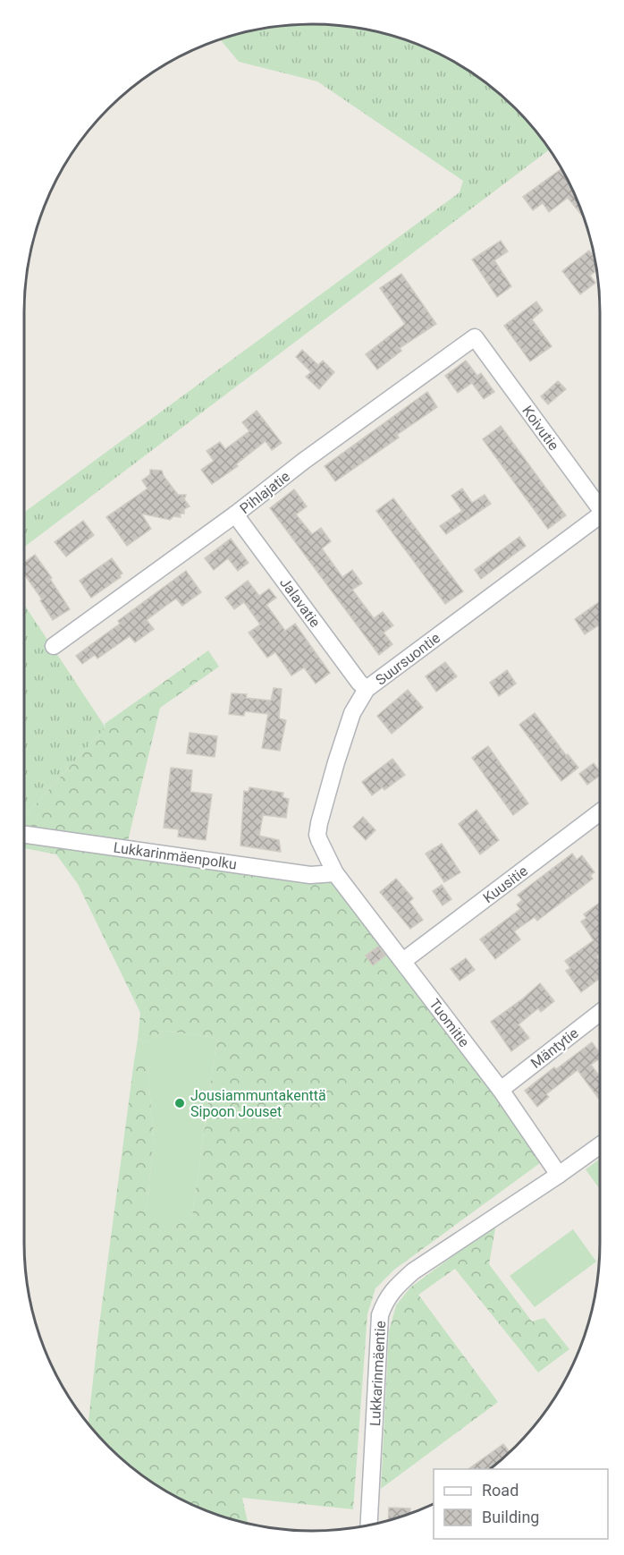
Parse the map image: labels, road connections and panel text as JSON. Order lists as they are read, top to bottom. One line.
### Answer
{"streets":{"street":["Koivutie","Pihlajatie","Jalavatie","Suursuontie","Lukkarinmäenpolku","Kuusitie","Tuomitie","Mäntytie","Lukkarinmäentie"]},"crossings":[["Koivutie","Pihlajatie"],["Pihlajatie","Jalavatie"],["Jalavatie","Suursuontie"],["Suursuontie","Lukkarinmäenpolku"],["Suursuontie","Tuomitie"],["Lukkarinmäenpolku","Tuomitie"],["Kuusitie","Tuomitie"],["Tuomitie","Mäntytie"],["Tuomitie","Lukkarinmäentie"]],"places":["Jousiammuntakenttä Sipoon Jouset"],"legend":["Road","Building"]}
